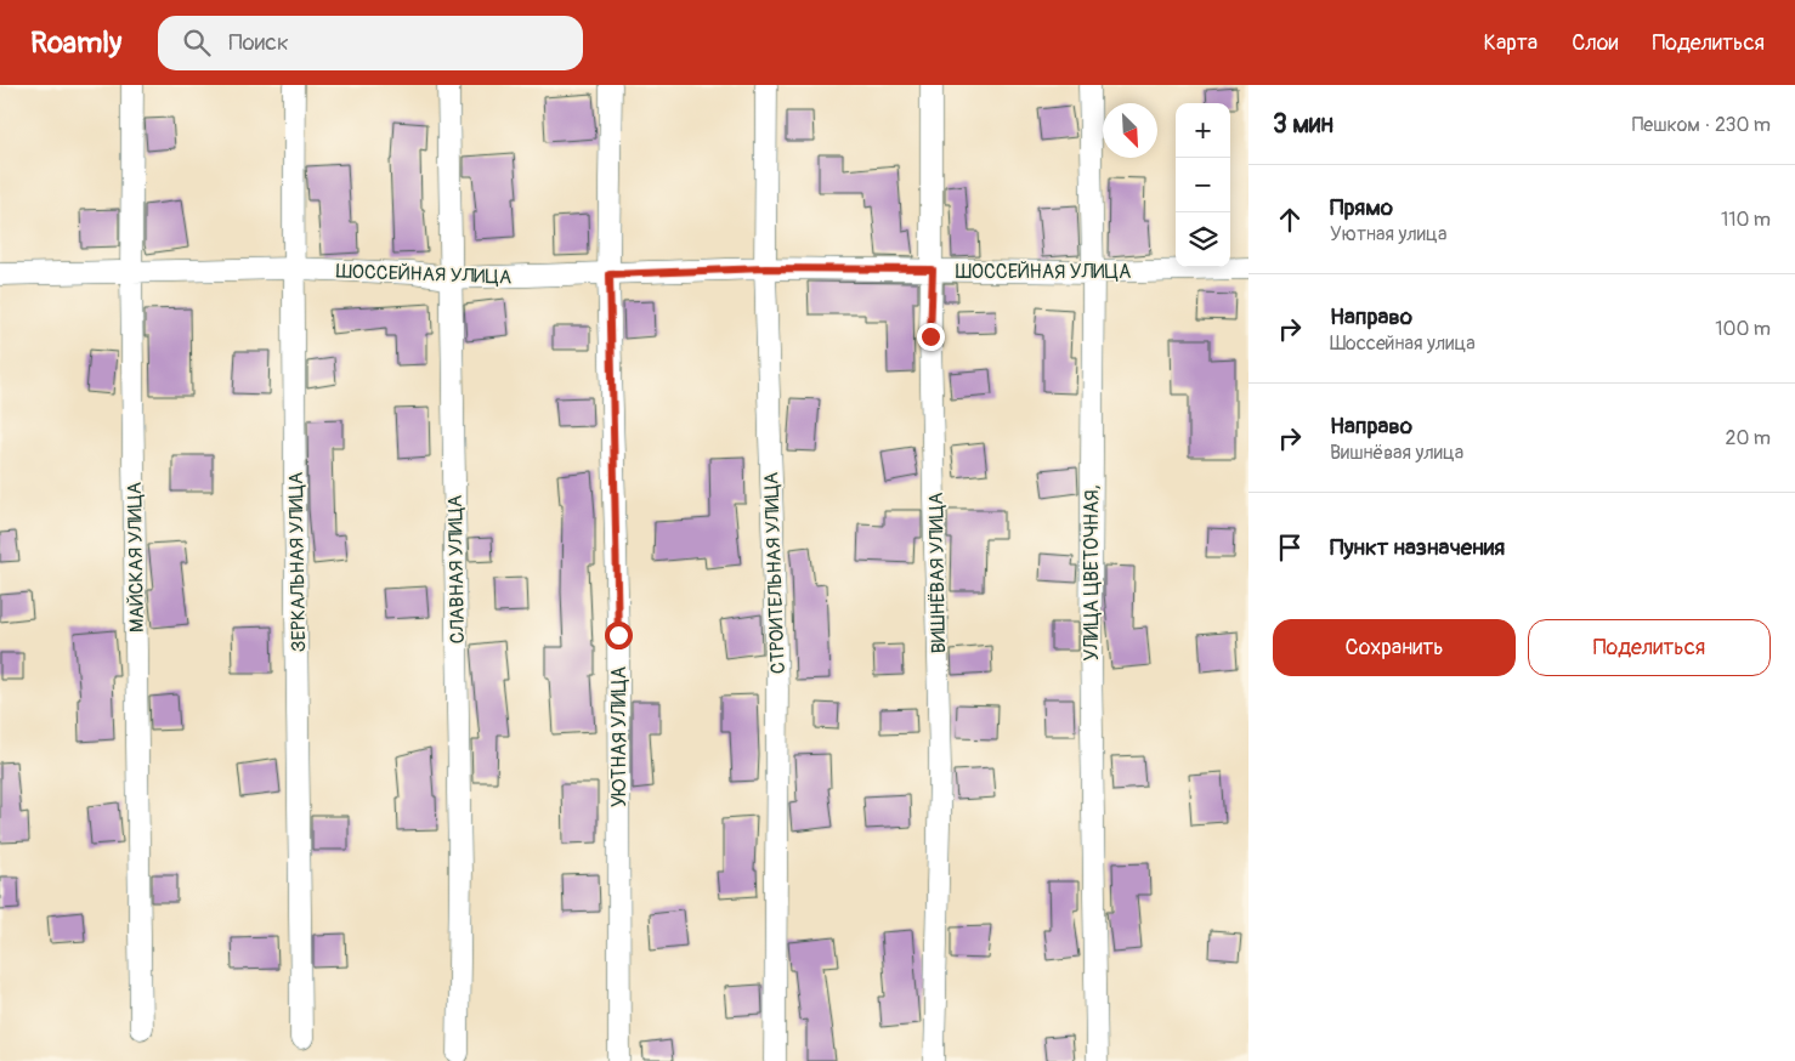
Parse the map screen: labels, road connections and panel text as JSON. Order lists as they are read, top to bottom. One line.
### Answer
{"streets":{"street":["ШОССЕЙНАЯ УЛИЦА","МАЙСКАЯ УЛИЦА","ЗЕРКАЛЬНАЯ УЛИЦА","СЛАВНАЯ УЛИЦА","СТРОИТЕЛЬНАЯ УЛИЦА","ВИШНЁВАЯ УЛИЦА","УЛИЦА ЦВЕТОЧНАЯ,","УЮТНАЯ УЛИЦА"]},"crossings":[["ШОССЕЙНАЯ УЛИЦА","МАЙСКАЯ УЛИЦА"],["ШОССЕЙНАЯ УЛИЦА","ЗЕРКАЛЬНАЯ УЛИЦА"],["ШОССЕЙНАЯ УЛИЦА","СЛАВНАЯ УЛИЦА"],["ШОССЕЙНАЯ УЛИЦА","СТРОИТЕЛЬНАЯ УЛИЦА"],["ШОССЕЙНАЯ УЛИЦА","ВИШНЁВАЯ УЛИЦА"],["ШОССЕЙНАЯ УЛИЦА","УЛИЦА ЦВЕТОЧНАЯ,"],["ШОССЕЙНАЯ УЛИЦА","УЮТНАЯ УЛИЦА"]],"north":"bottom right","page":{"header":"Roamly","search":"Поиск","nav":["Карта","Слои","Поделиться"],"heading":["3 мин","Пешком · 230 m"],"map_buttons":["+","−"],"list":[["Прямо","Уютная улица","110 m"],["Направо","Шоссейная улица","100 m"],["Направо","Вишнёвая улица","20 m"],"Пункт назначения"],"buttons":["Сохранить","Поделиться"]}}
